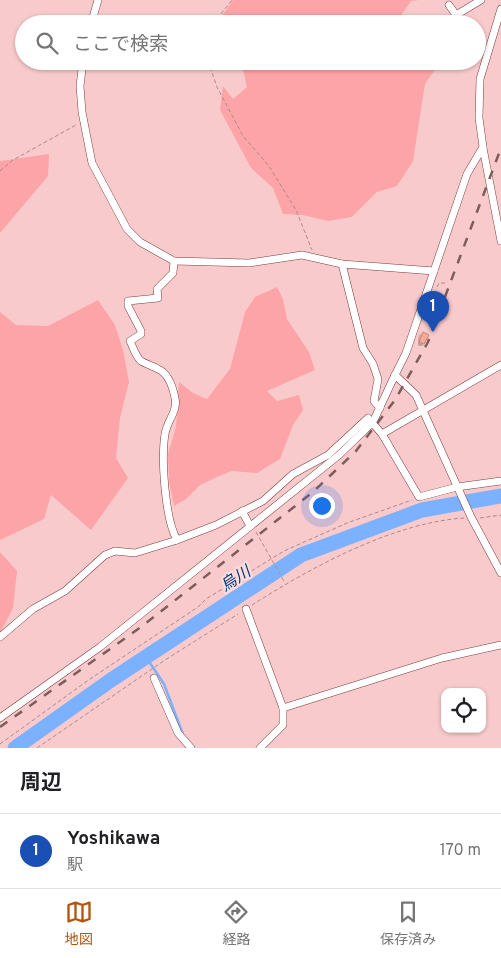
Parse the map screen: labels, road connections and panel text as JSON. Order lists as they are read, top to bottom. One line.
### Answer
{"water":["烏川"],"page":{"search":"ここで検索","pins":"1","heading":"周辺","list":[{"mark":"1","name":"Yoshikawa","note":"駅","value":"170 m"}],"nav":["地図","経路","保存済み"]}}
